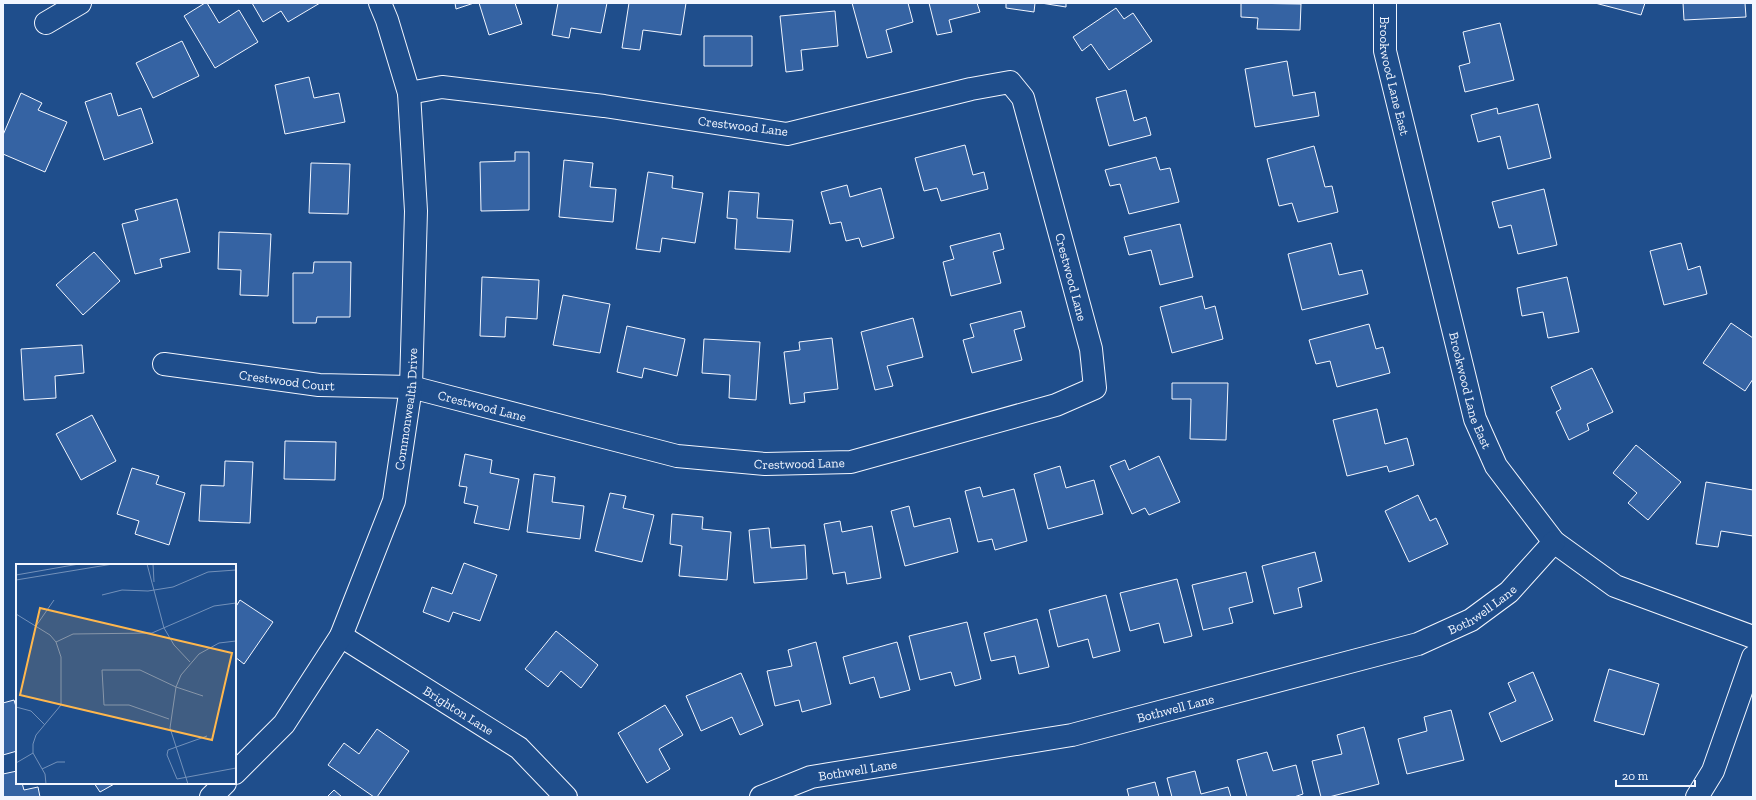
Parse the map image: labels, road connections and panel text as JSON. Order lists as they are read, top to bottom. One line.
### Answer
{"streets":{"street":["Brookwood Lane East","Crestwood Lane","Crestwood Court","Commonwealth Drive","Bothwell Lane","Brighton Lane"]},"crossings":[["Brookwood Lane East","Bothwell Lane"],["Crestwood Lane","Crestwood Court"],["Crestwood Lane","Commonwealth Drive"],["Crestwood Court","Commonwealth Drive"],["Commonwealth Drive","Brighton Lane"]],"scale_bar":"20 m"}
